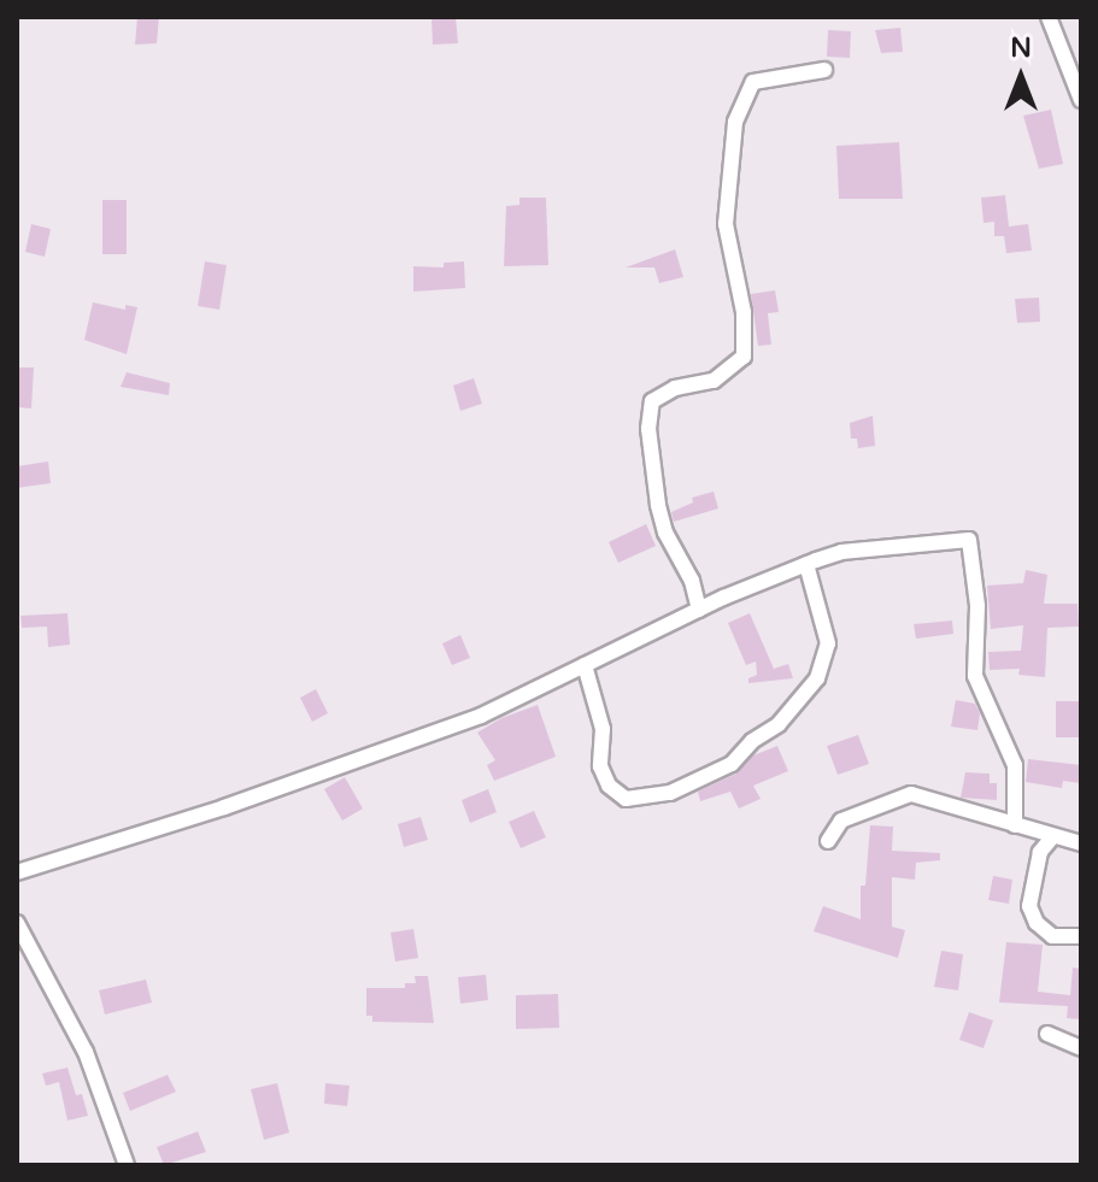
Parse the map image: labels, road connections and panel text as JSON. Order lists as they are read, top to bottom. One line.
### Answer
{"north":"top"}
